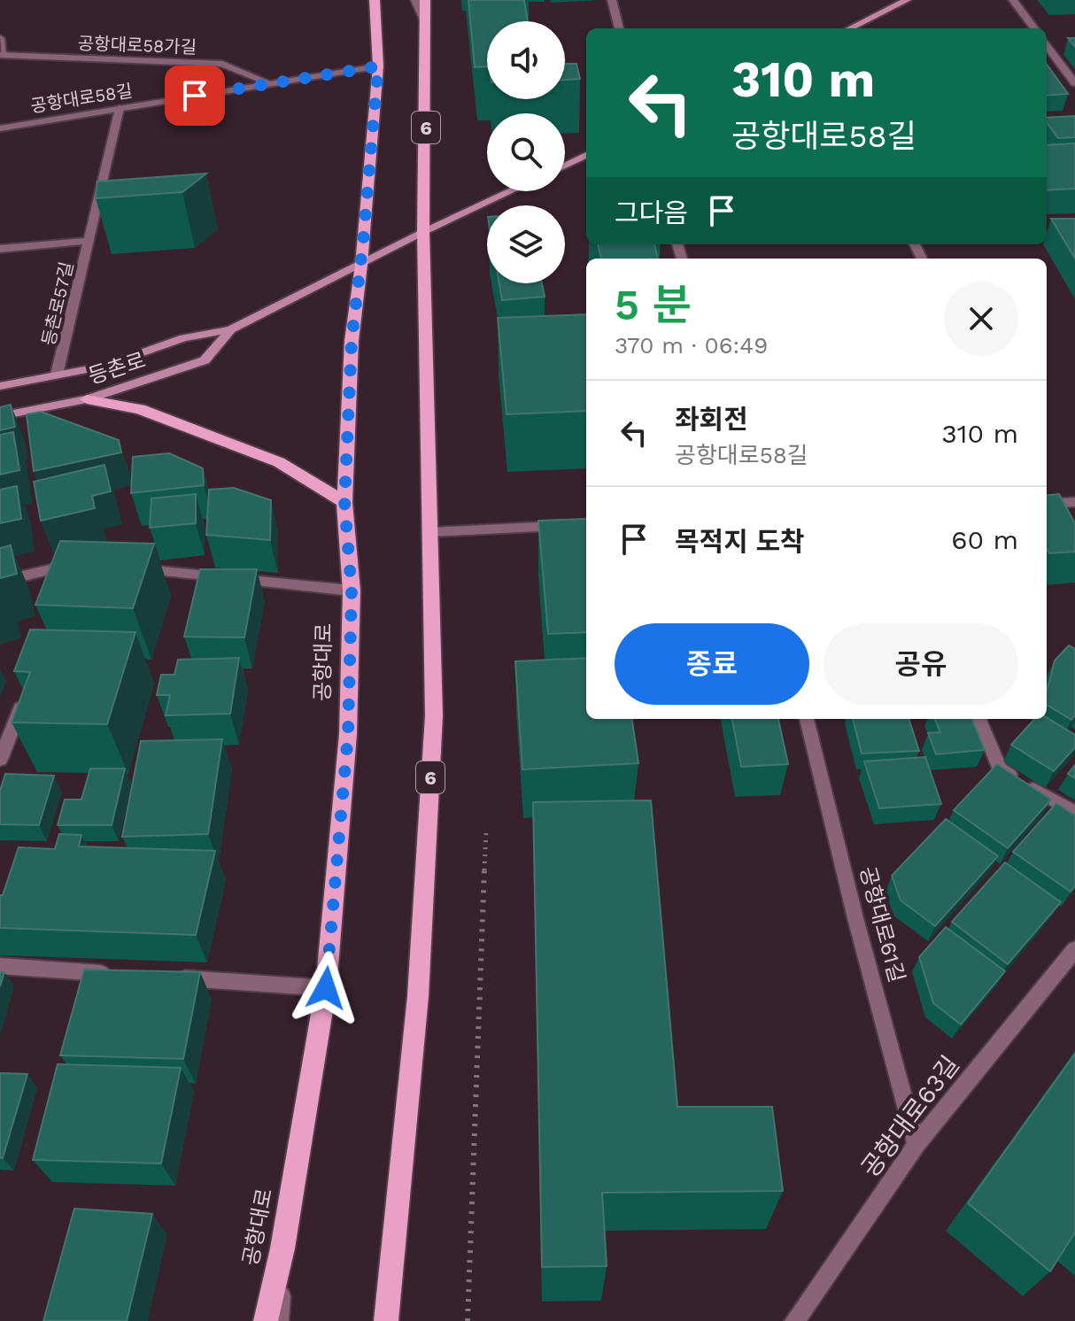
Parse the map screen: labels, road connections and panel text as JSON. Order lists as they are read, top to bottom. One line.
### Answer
{"streets":{"main road":["6","등촌로","공항대로"],"street":["공항대로58가길","공항대로58길","등촌로57길","공항대로61길","공항대로63길"]},"crossings":[["공항대로58가길","공항대로58길"],["공항대로58길","등촌로57길"],["공항대로58길","공항대로"],["6","등촌로"],["등촌로57길","등촌로"],["등촌로","공항대로"],["공항대로61길","공항대로63길"]],"page":{"turn":["310 m","공항대로58길"],"then":"그다음","heading":["5 분","370 m · 06:49"],"list":[{"name":"좌회전","note":"공항대로58길","value":"310 m"},{"name":"목적지 도착","value":"60 m"}],"buttons":["종료","공유"]}}
